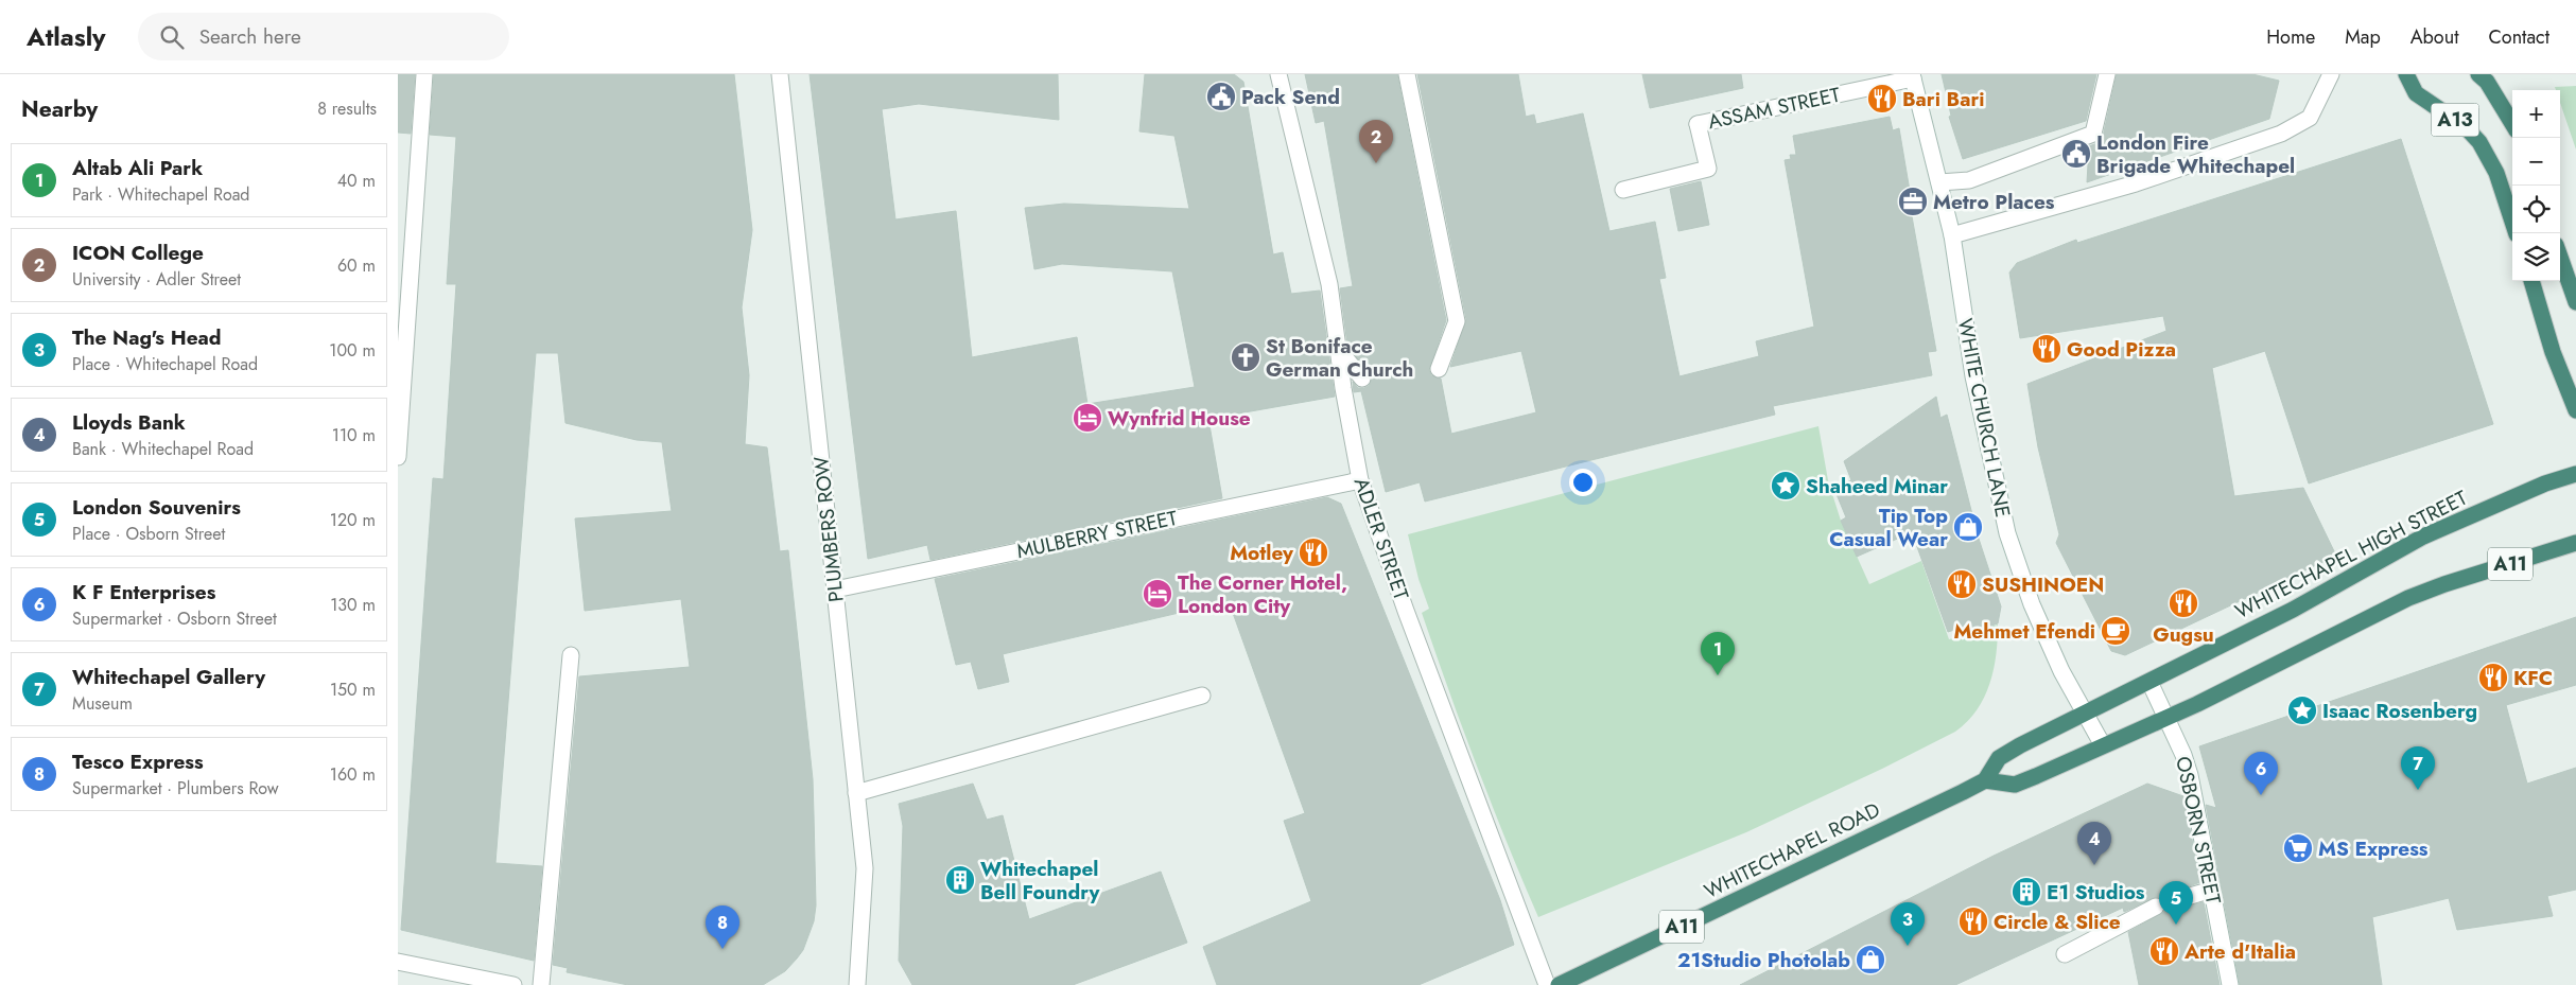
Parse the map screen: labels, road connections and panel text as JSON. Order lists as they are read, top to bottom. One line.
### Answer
{"streets":{"highway":["A13","WHITECHAPEL HIGH STREET","A11","WHITECHAPEL ROAD"],"street":["ASSAM STREET","WHITE CHURCH LANE","PLUMBERS ROW","MULBERRY STREET","ADLER STREET","OSBORN STREET"]},"crossings":[["ASSAM STREET","WHITE CHURCH LANE"],["WHITE CHURCH LANE","A11"],["PLUMBERS ROW","MULBERRY STREET"],["MULBERRY STREET","ADLER STREET"],["WHITECHAPEL HIGH STREET","OSBORN STREET"],["A11","OSBORN STREET"],["A11","WHITECHAPEL ROAD"]],"places":{"public building":["Pack Send","London Fire Brigade Whitechapel"],"restaurant":["Bari Bari","Good Pizza","Motley","SUSHINOEN","Gugsu","KFC","Circle & Slice","Arte d'Italia"],"office":["Metro Places"],"church":["St Boniface German Church"],"hotel":["Wynfrid House","The Corner Hotel, London City"],"place":["Shaheed Minar","Isaac Rosenberg"],"shop":["Tip Top Casual Wear","21Studio Photolab"],"cafe":["Mehmet Efendi"],"supermarket":["MS Express"],"building":["Whitechapel Bell Foundry","E1 Studios"]},"page":{"header":"Atlasly","search":"Search here","nav":["Home","Map","About","Contact"],"heading":["Nearby","8 results"],"map_buttons":["+","−"],"pins":["2","1","7","6","4","5","3","8"],"list":[{"mark":"1","name":"Altab Ali Park","note":"Park · Whitechapel Road","value":"40 m"},{"mark":"2","name":"ICON College","note":"University · Adler Street","value":"60 m"},{"mark":"3","name":"The Nag's Head","note":"Place · Whitechapel Road","value":"100 m"},{"mark":"4","name":"Lloyds Bank","note":"Bank · Whitechapel Road","value":"110 m"},{"mark":"5","name":"London Souvenirs","note":"Place · Osborn Street","value":"120 m"},{"mark":"6","name":"K F Enterprises","note":"Supermarket · Osborn Street","value":"130 m"},{"mark":"7","name":"Whitechapel Gallery","note":"Museum","value":"150 m"},{"mark":"8","name":"Tesco Express","note":"Supermarket · Plumbers Row","value":"160 m"}]}}
